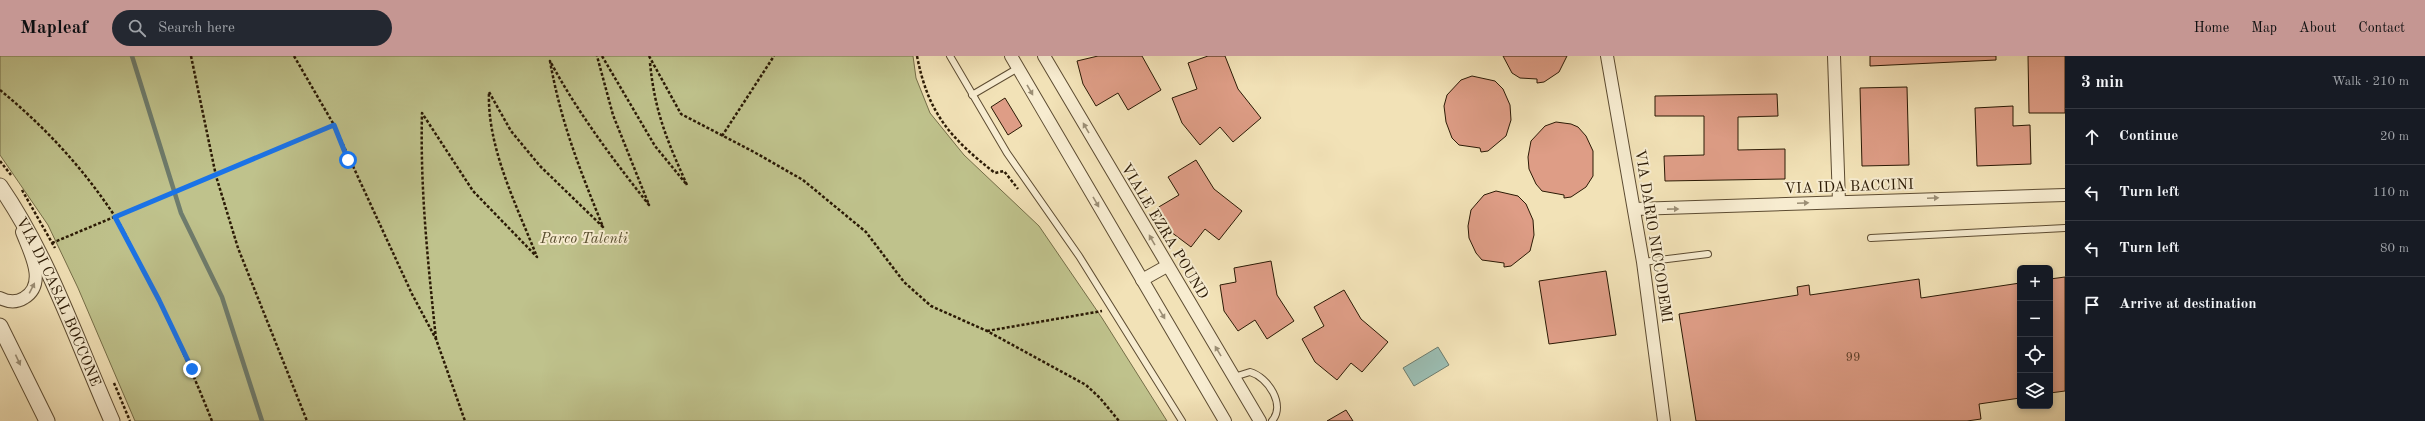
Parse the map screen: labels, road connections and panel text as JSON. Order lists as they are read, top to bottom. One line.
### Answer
{"streets":{"street":["VIA IDA BACCINI","VIALE EZRA POUND","VIA DARIO NICCODEMI","VIA DI CASAL BOCCONE"]},"crossings":[["VIA IDA BACCINI","VIA DARIO NICCODEMI"]],"one_way":["VIA IDA BACCINI"],"parks":["Parco Talenti"],"house_numbers":["99"],"page":{"header":"Mapleaf","search":"Search here","nav":["Home","Map","About","Contact"],"heading":["3 min","Walk · 210 m"],"list":[["Continue","20 m"],["Turn left","110 m"],["Turn left","80 m"],"Arrive at destination"],"map_buttons":["+","−"]}}
